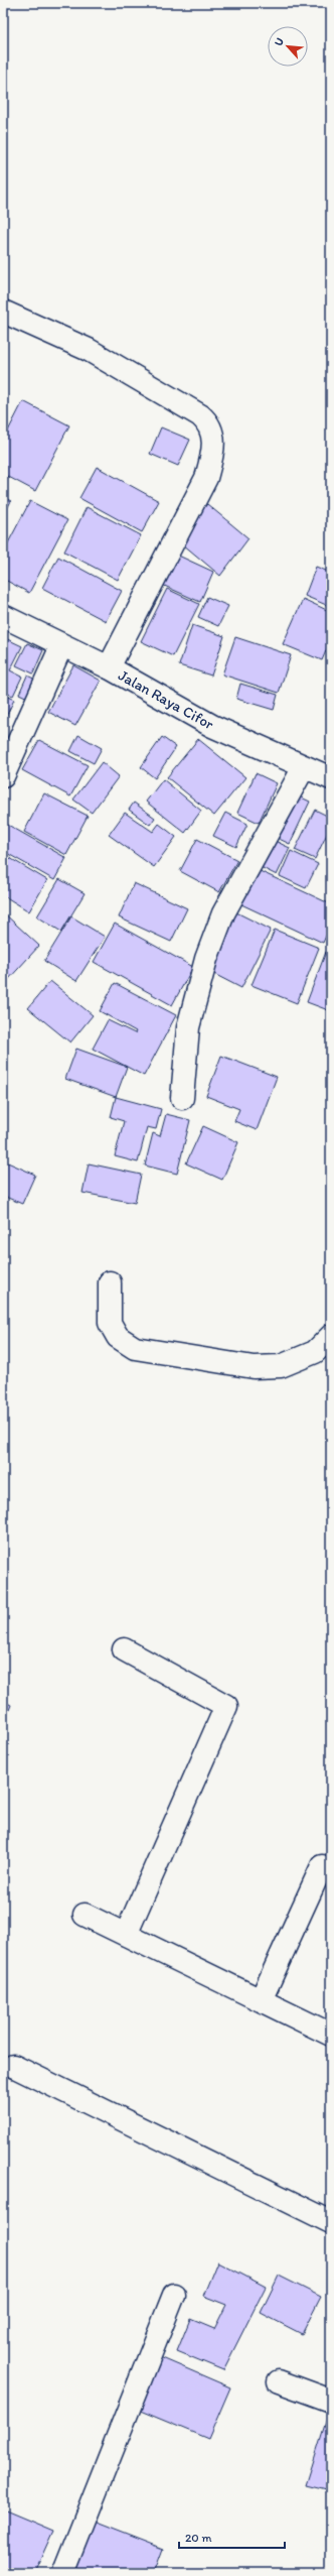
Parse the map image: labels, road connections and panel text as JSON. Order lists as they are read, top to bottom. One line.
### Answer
{"streets":{"street":["Jalan Raya Cifor"]},"scale_bar":"20 m","north":"top left"}
